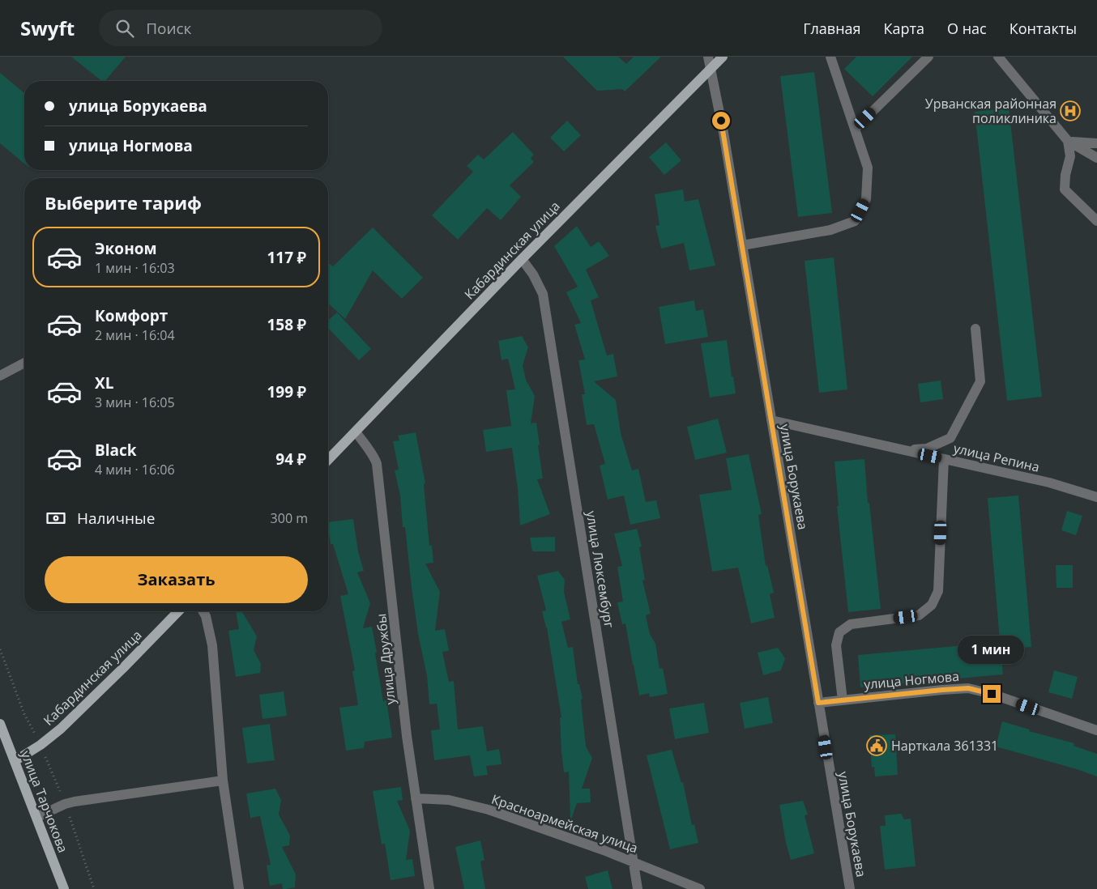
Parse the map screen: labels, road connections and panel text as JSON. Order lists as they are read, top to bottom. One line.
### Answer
{"streets":{"main road":["Кабардинская улица","улица Тарчокова"],"street":["улица Репина","улица Борукаева","улица Люксембург","улица Дружбы","улица Ногмова","Красноармейская улица"]},"crossings":[["Кабардинская улица","улица Борукаева"],["Кабардинская улица","улица Люксембург"],["Кабардинская улица","улица Дружбы"],["Кабардинская улица","улица Тарчокова"],["улица Репина","улица Борукаева"],["улица Борукаева","улица Ногмова"],["улица Люксембург","Красноармейская улица"],["улица Дружбы","Красноармейская улица"]],"places":{"hospital":["Урванская районная поликлиника"],"public building":["Нарткала 361331"]},"page":{"header":"Swyft","search":"Поиск","nav":["Главная","Карта","О нас","Контакты"],"banner":["улица Борукаева","улица Ногмова"],"heading":"Выберите тариф","list":[{"name":"Эконом","note":"1 мин · 16:03","value":"117 ₽"},{"name":"Комфорт","note":"2 мин · 16:04","value":"158 ₽"},{"name":"XL","note":"3 мин · 16:05","value":"199 ₽"},{"name":"Black","note":"4 мин · 16:06","value":"94 ₽"}],"pay":["Наличные","300 m"],"buttons":"Заказать","bubble":"1 мин"}}
